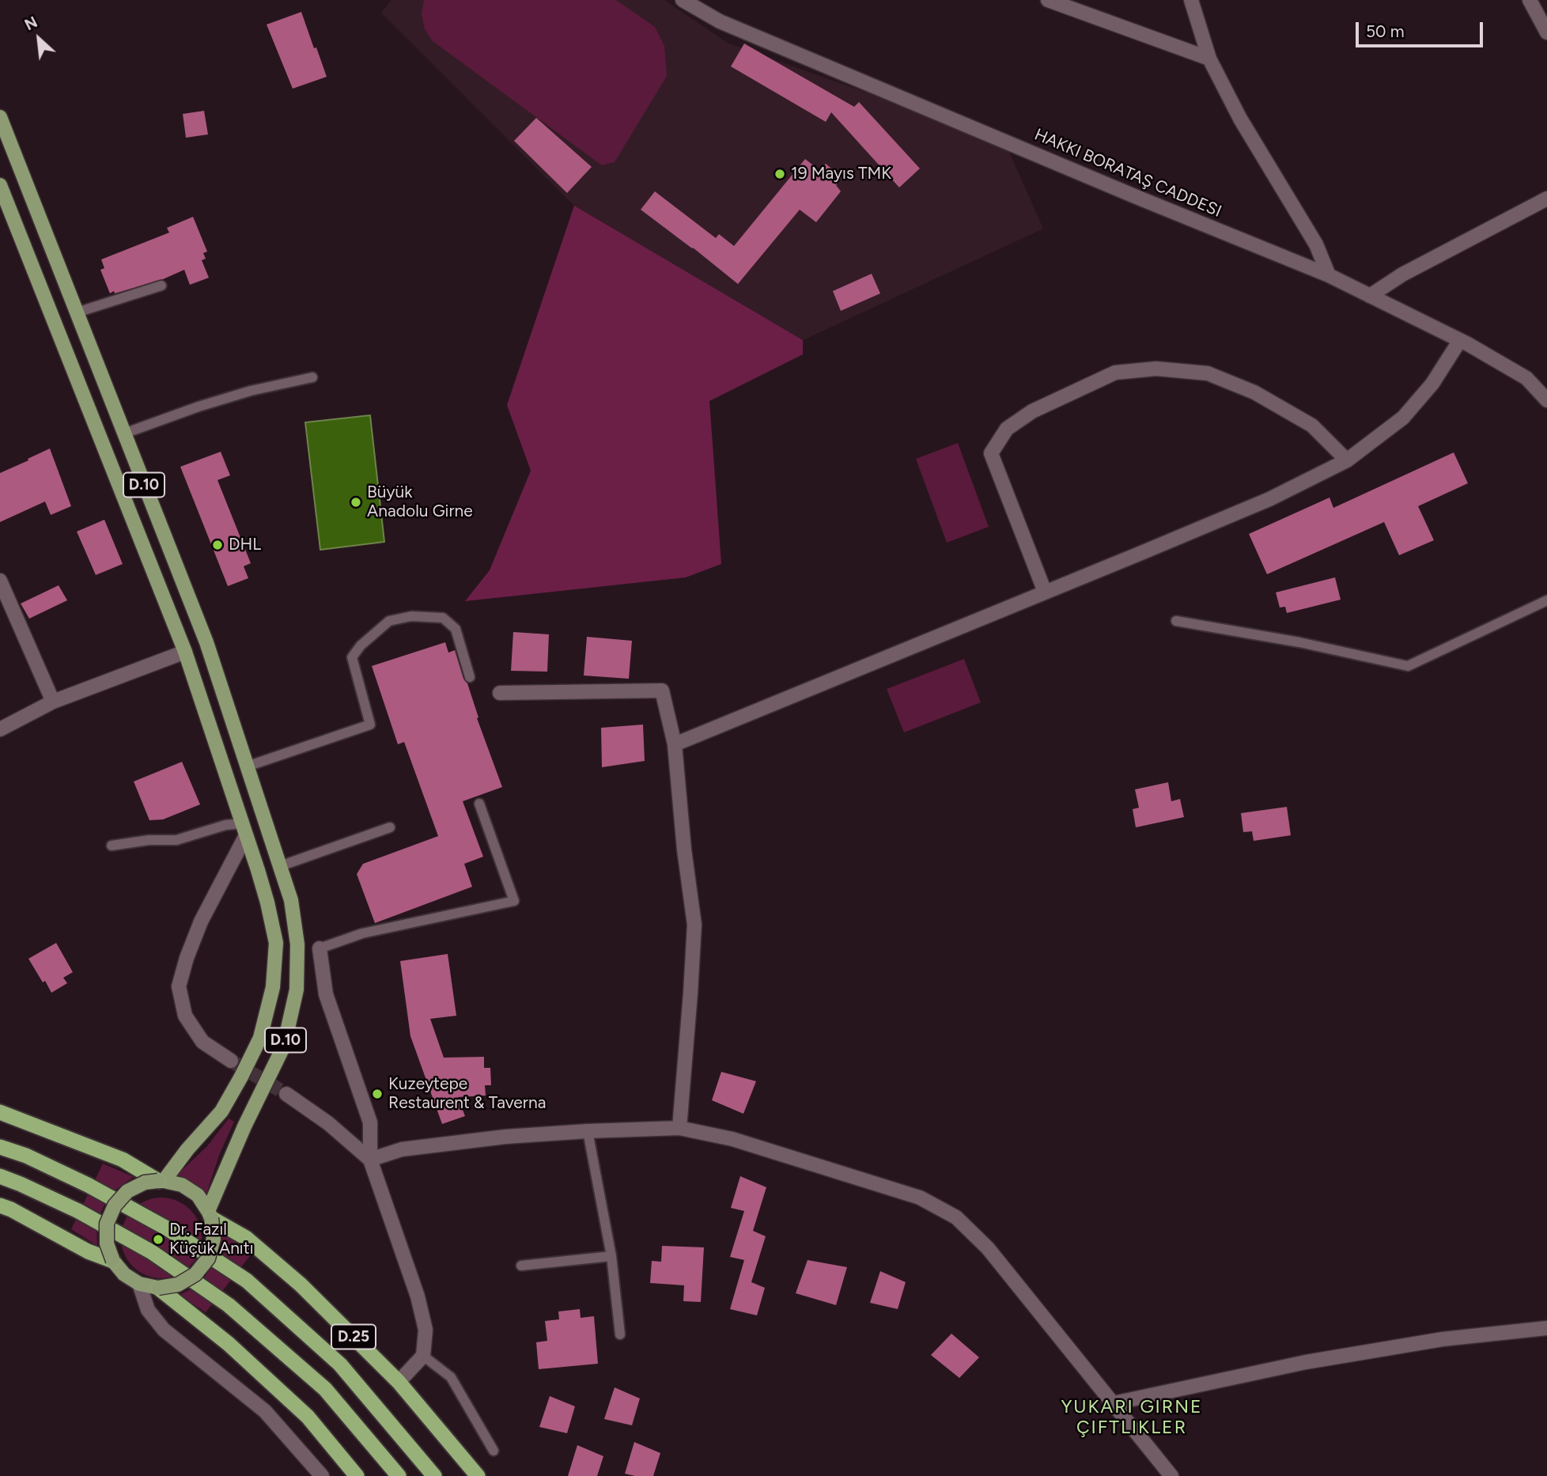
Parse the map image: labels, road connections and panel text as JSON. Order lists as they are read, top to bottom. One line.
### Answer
{"streets":{"highway":["D.10","D.25"]},"crossings":[["D.10","D.25"]],"districts":["YUKARI GIRNE ÇIFTLIKLER"],"places":["19 Mayıs TMK","Büyük Anadolu Girne","DHL","Kuzeytepe Restaurent & Taverna","Dr. Fazıl Küçük Anıtı"],"scale_bar":"50 m","north":"top left"}
